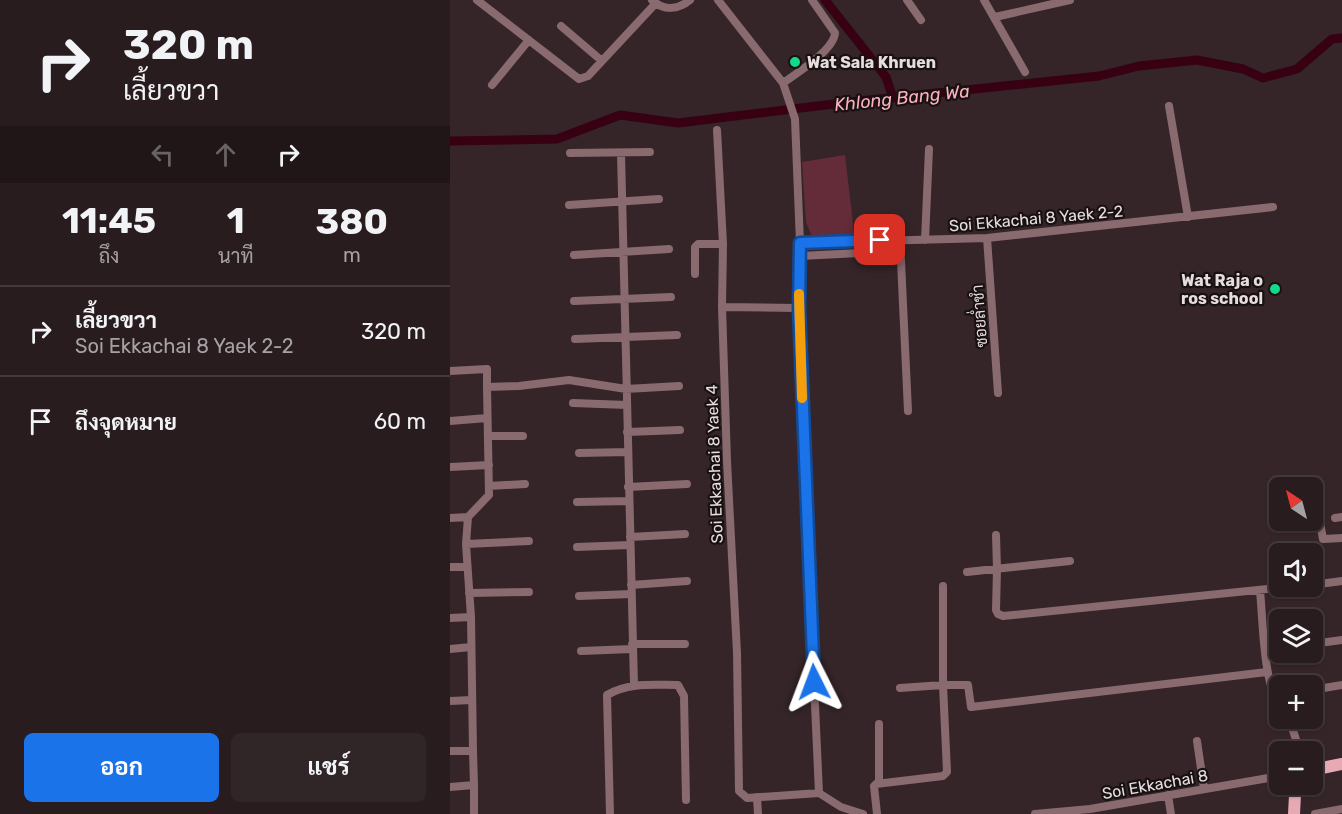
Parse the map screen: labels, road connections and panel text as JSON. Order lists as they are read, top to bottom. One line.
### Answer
{"streets":{"street":["Soi Ekkachai 8 Yaek 2-2","ซอยล่ำชำ","Soi Ekkachai 8 Yaek 4","Soi Ekkachai 8"]},"crossings":[["Soi Ekkachai 8 Yaek 2-2","ซอยล่ำชำ"]],"water":["Khlong Bang Wa"],"places":["Wat Sala Khruen","Wat Raja o ros school"],"north":"top left","page":{"turn":["320 m","เลี้ยวขวา"],"eta":["11:45","ถึง","1","นาที","380","m"],"list":[{"name":"เลี้ยวขวา","note":"Soi Ekkachai 8 Yaek 2-2","value":"320 m"},{"name":"ถึงจุดหมาย","value":"60 m"}],"map_buttons":["+","−"],"buttons":["ออก","แชร์"]}}
